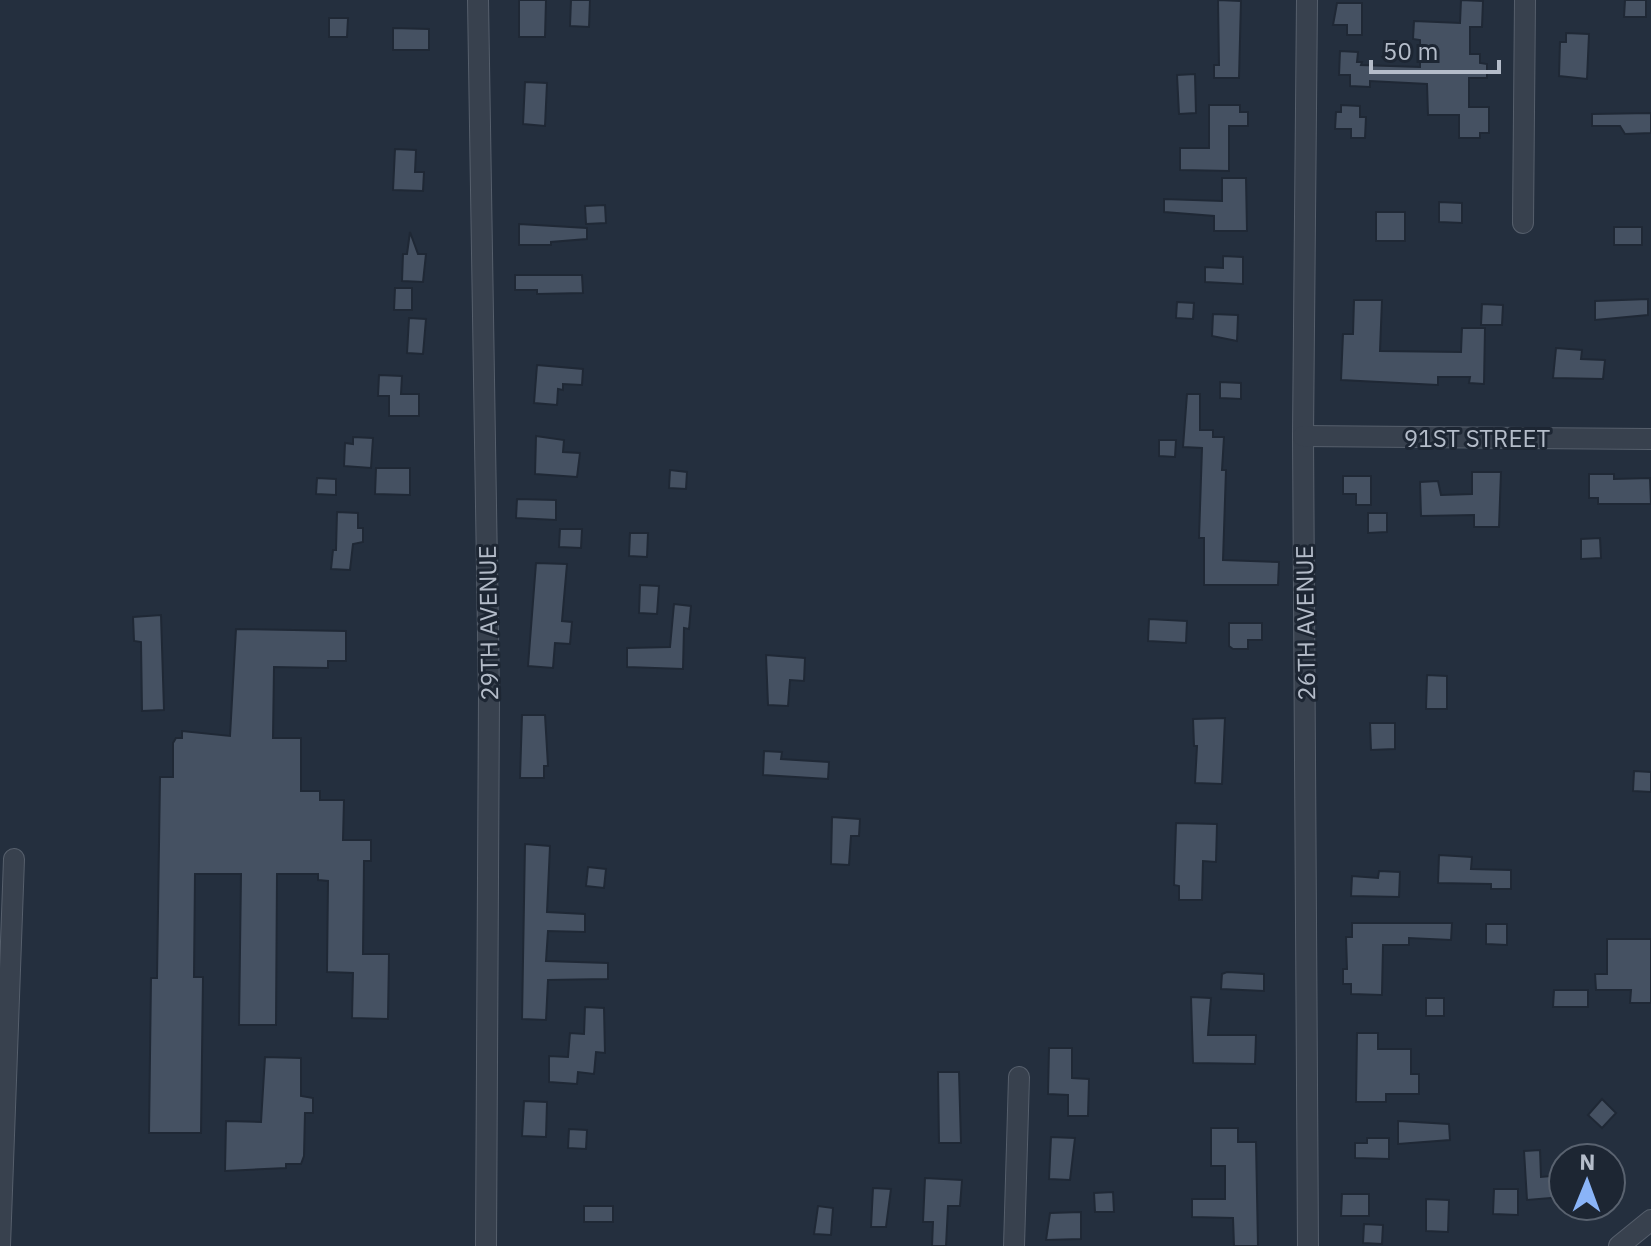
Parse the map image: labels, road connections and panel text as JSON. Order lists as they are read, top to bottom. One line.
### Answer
{"streets":{"street":["91ST STREET","29TH AVENUE","26TH AVENUE"]},"crossings":[["91ST STREET","26TH AVENUE"]],"scale_bar":"50 m","north":"top"}
